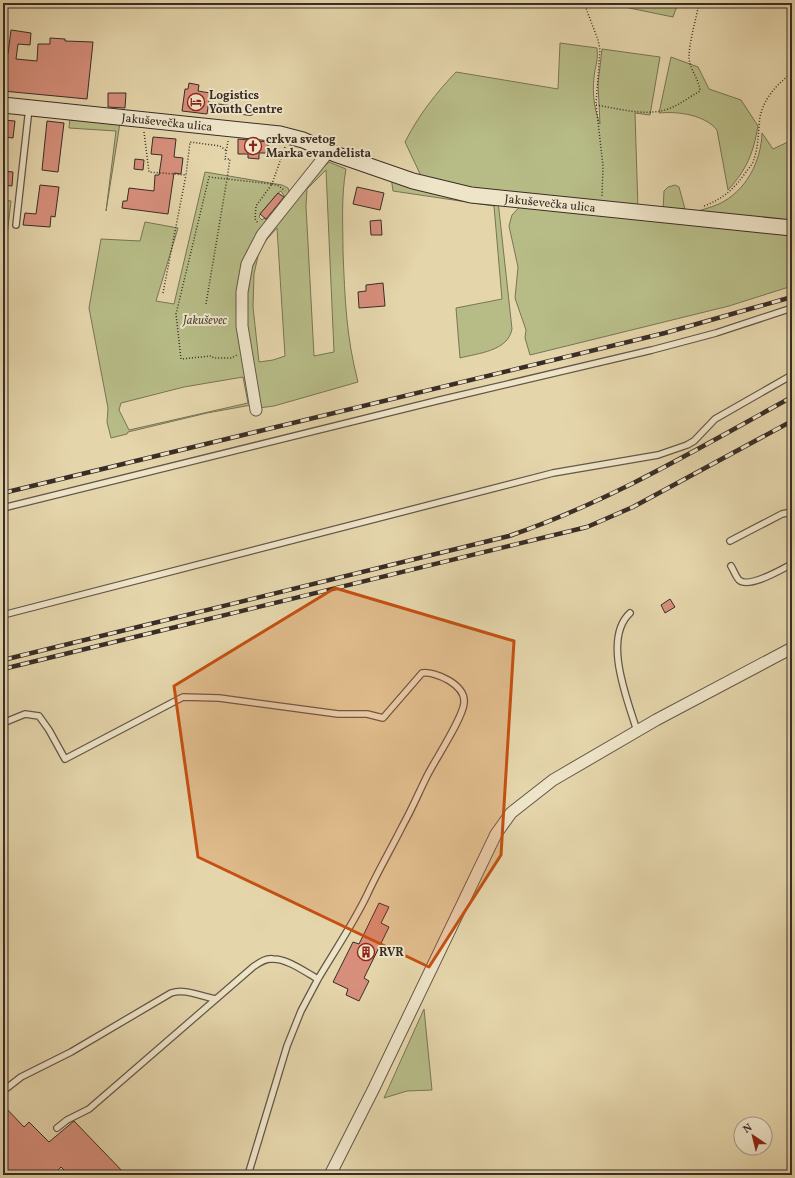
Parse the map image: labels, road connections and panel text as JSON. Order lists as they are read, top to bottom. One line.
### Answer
{"streets":{"main road":["Jakuševečka ulica"]},"parks":["Jakuševec"],"places":{"hotel":["Logistics Youth Centre"],"church":["crkva svetog Marka evanđelista"],"building":["RVR"]},"north":"top left"}
